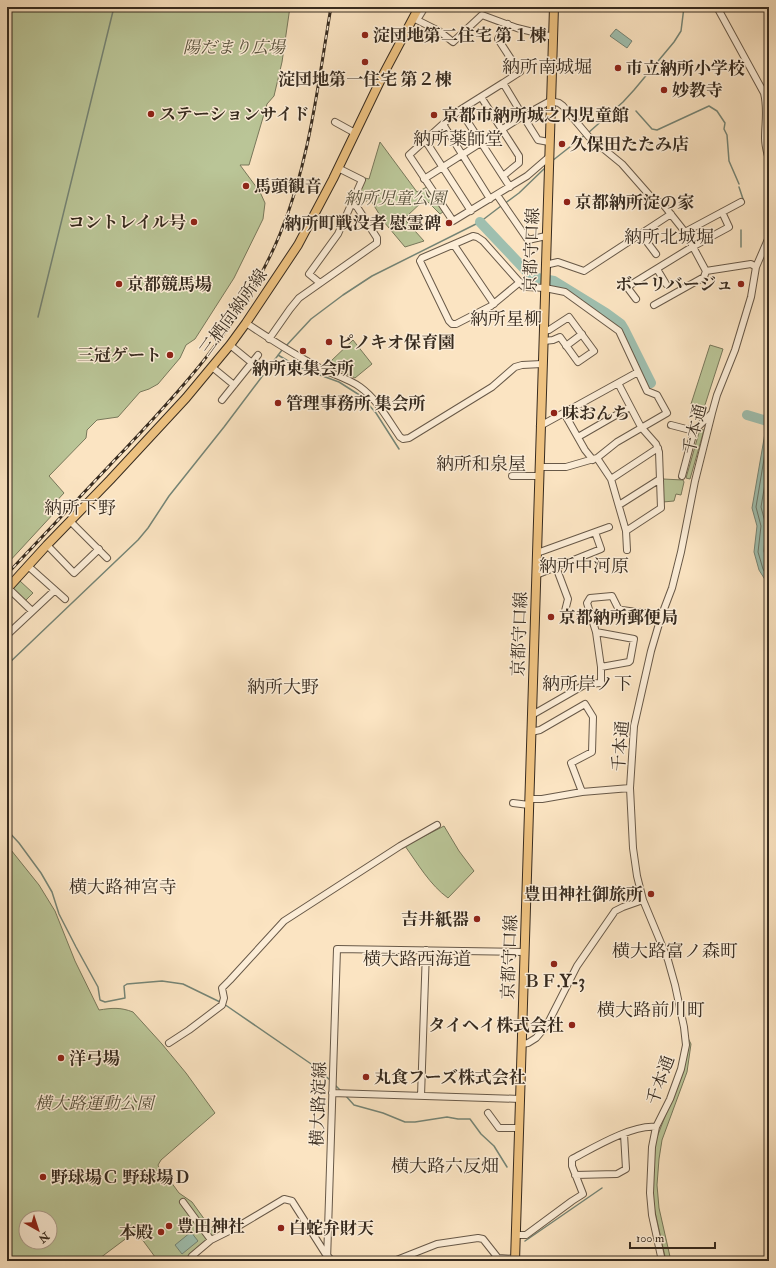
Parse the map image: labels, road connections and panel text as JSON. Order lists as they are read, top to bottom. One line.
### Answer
{"streets":{"main road":["京都守口線","三栖向納所線"],"street":["千本通","横大路淀線"]},"districts":["納所南城堀","納所薬師堂","納所北城堀","納所星柳","納所和泉屋","納所下野","納所中河原","納所岸ノ下","納所大野","横大路神宮寺","横大路富ノ森町","横大路西海道","横大路前川町","横大路六反畑"],"parks":["陽だまり広場","納所児童公園","横大路運動公園"],"places":["淀団地第二住宅 第１棟","淀団地第一住宅 第２棟","市立納所小学校","妙教寺","ステーションサイド","京都市納所城之内児童館","久保田たたみ店","馬頭観音","京都納所淀の家","コントレイル号","納所町戦没者 慰霊碑","京都競馬場","ボーリバージュ","ピノキオ保育園","納所東集会所","三冠ゲート","管理事務所 集会所","味おんち","京都納所郵便局","豊田神社御旅所","吉井紙器","ＢＦ.Y-3","タイヘイ株式会社","洋弓場","丸食フーズ株式会社","野球場Ｃ 野球場Ｄ","豊田神社","白蛇弁財天","本殿"],"scale_bar":"100 m","north":"bottom right"}
